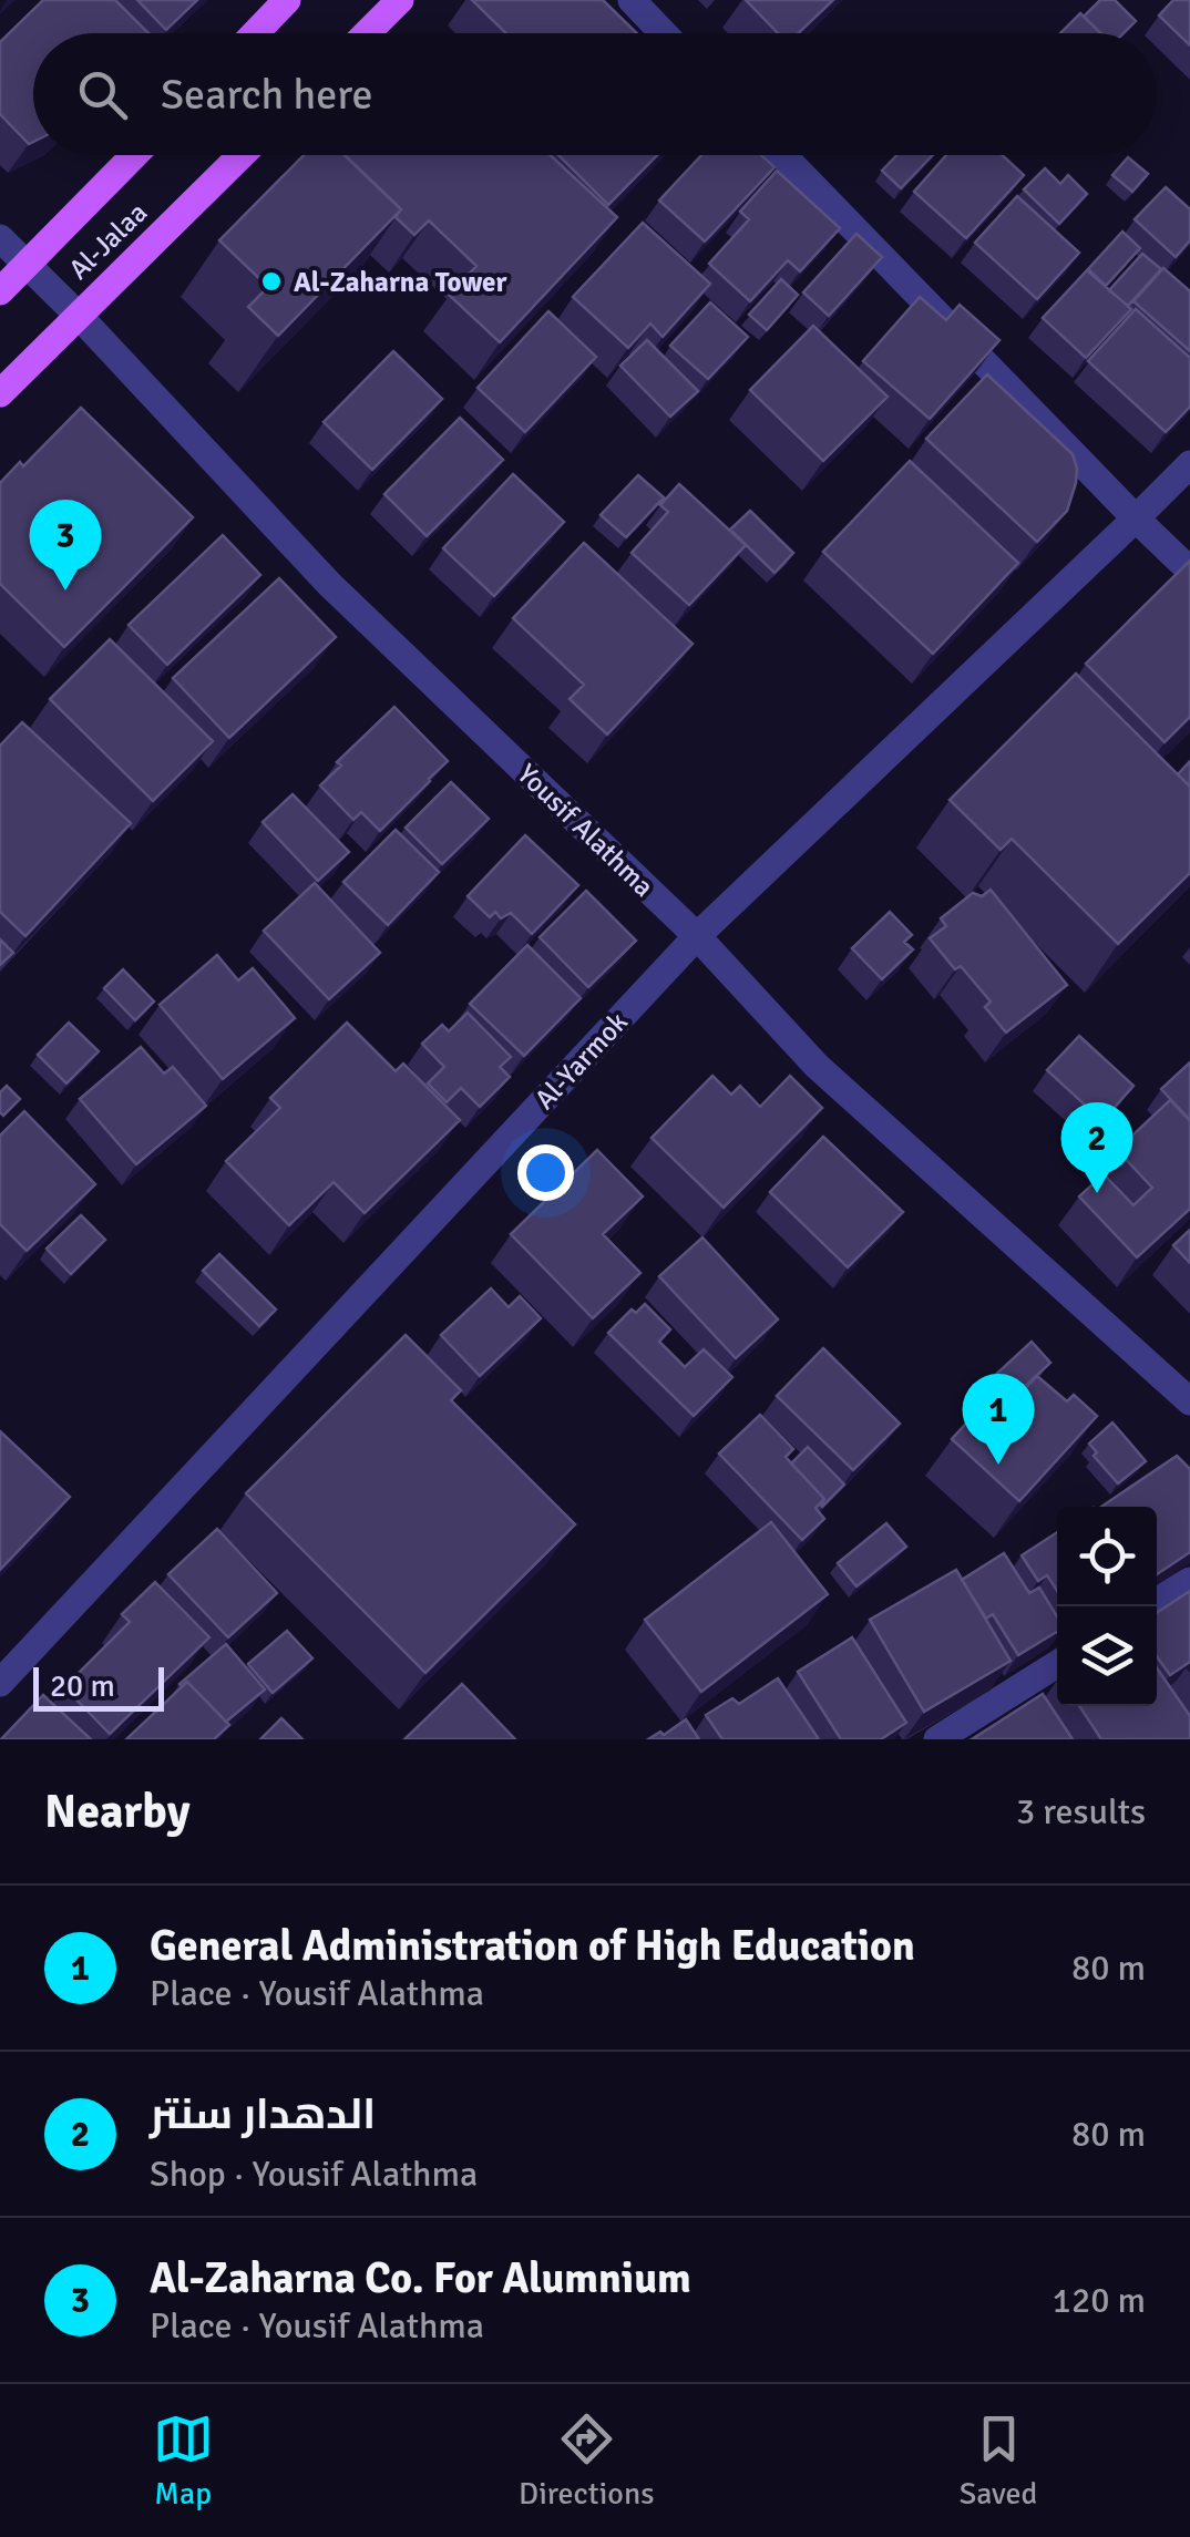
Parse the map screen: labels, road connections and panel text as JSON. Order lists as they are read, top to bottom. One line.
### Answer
{"streets":{"main road":["Al-Jalaa"],"street":["Yousif Alathma","Al-Yarmok"]},"crossings":[["Al-Jalaa","Yousif Alathma"],["Yousif Alathma","Al-Yarmok"]],"places":["Al-Zaharna Tower"],"scale_bar":"20 m","page":{"search":"Search here","pins":["3","2","1"],"scale":"20 m","heading":["Nearby","3 results"],"list":[{"mark":"1","name":"General Administration of High Education","note":"Place · Yousif Alathma","value":"80 m"},{"mark":"2","name":"الدهدار سنتر","note":"Shop · Yousif Alathma","value":"80 m"},{"mark":"3","name":"Al-Zaharna Co. For Alumnium","note":"Place · Yousif Alathma","value":"120 m"}],"nav":["Map","Directions","Saved"]}}
